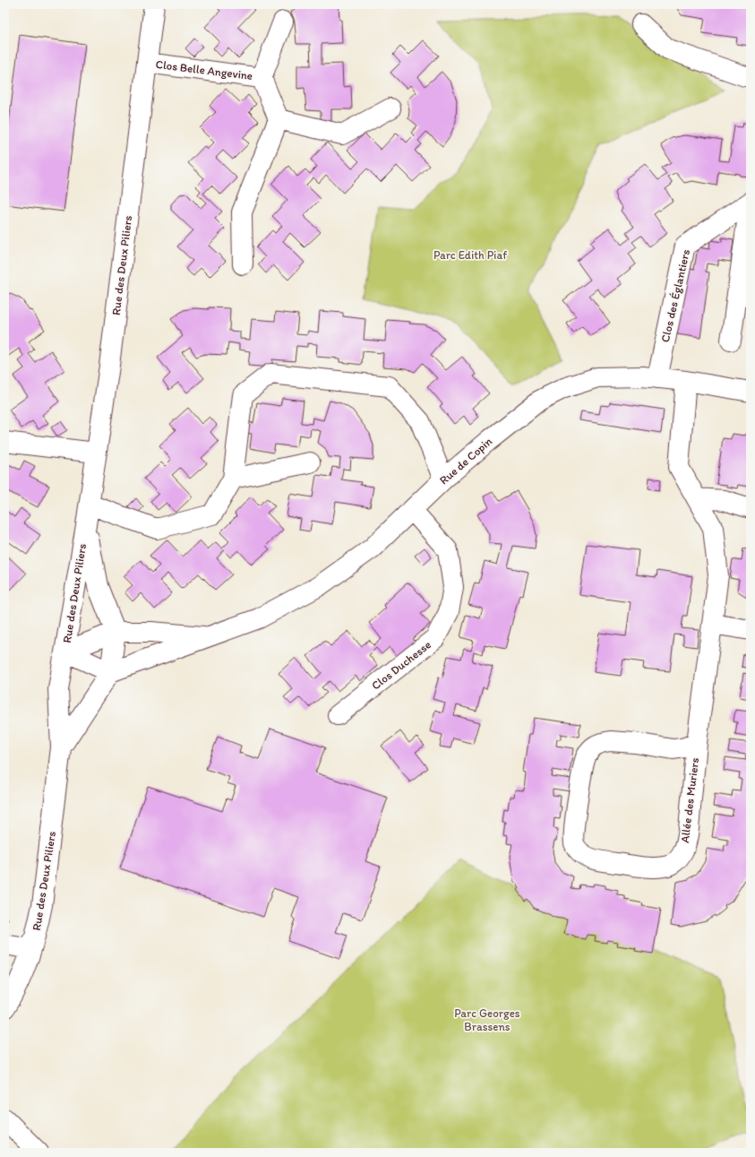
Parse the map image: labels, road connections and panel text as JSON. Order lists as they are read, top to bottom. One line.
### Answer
{"streets":{"street":["Clos Belle Angevine","Rue des Deux Piliers","Clos des Églantiers","Rue de Copin","Clos Duchesse","Allée des Muriers"]},"crossings":[["Clos Belle Angevine","Rue des Deux Piliers"],["Rue des Deux Piliers","Rue de Copin"],["Clos des Églantiers","Rue de Copin"],["Rue de Copin","Clos Duchesse"],["Rue de Copin","Allée des Muriers"]],"parks":["Parc Edith Piaf","Parc Georges Brassens"]}
